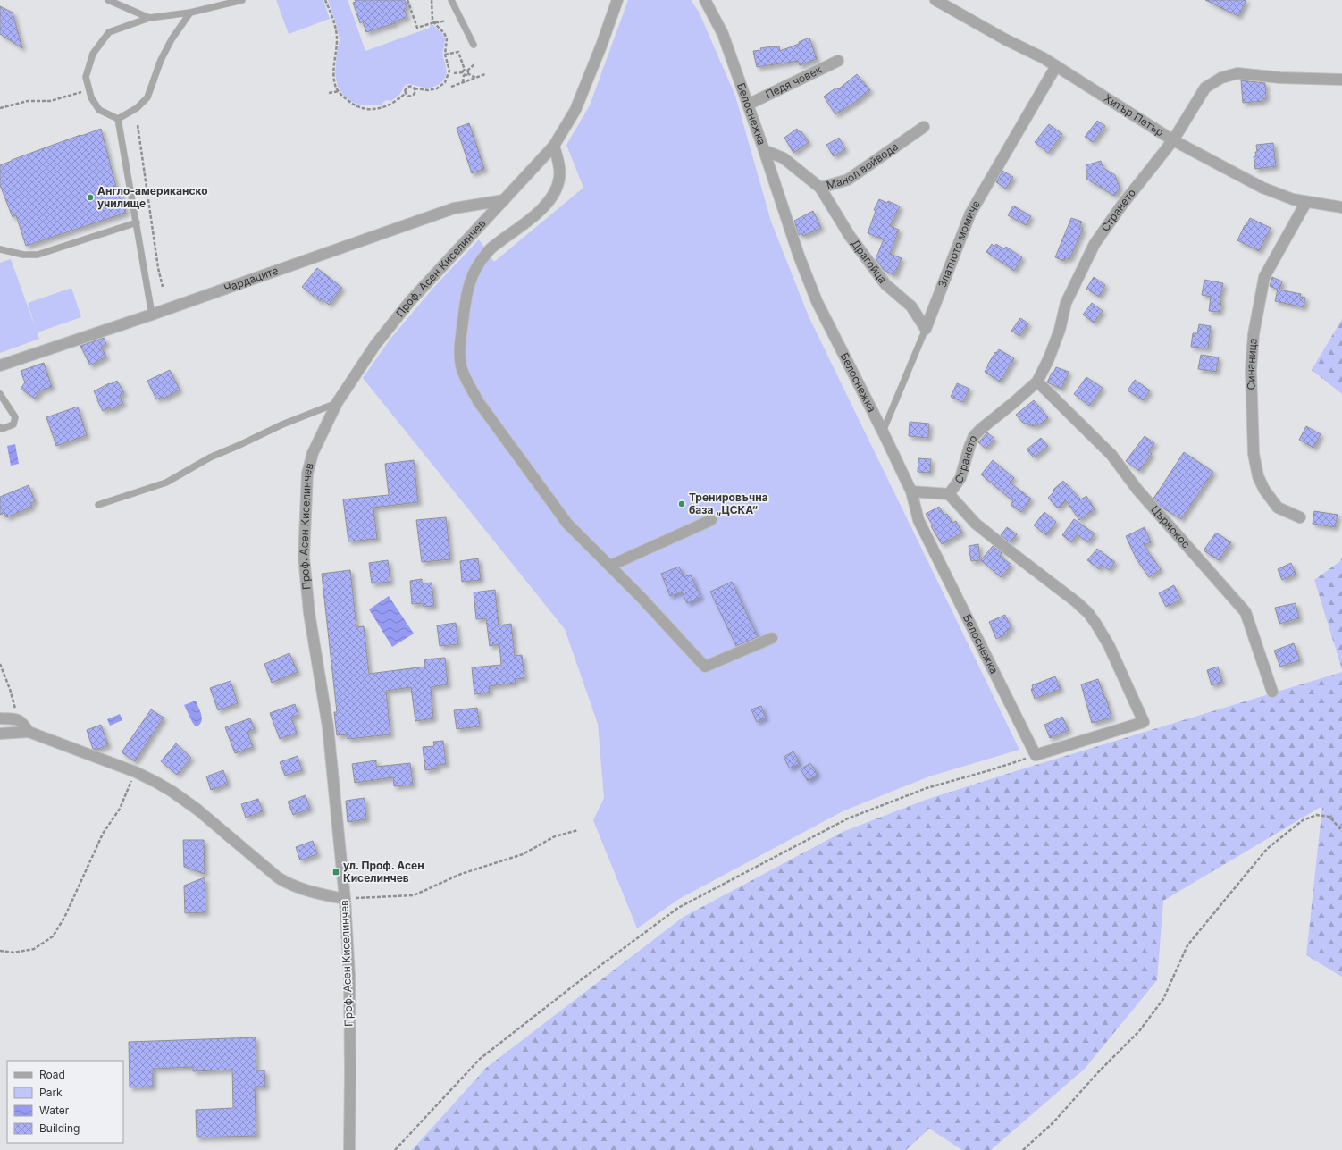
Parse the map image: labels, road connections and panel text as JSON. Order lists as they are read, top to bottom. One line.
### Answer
{"streets":{"street":["Педя човек","Белоснежка","Хитър Петър","Манол войвода","Странето","Златното момиче","Драгойца","Проф. Асен Киселинчев","Чардаците","Синаница","Църнокос"]},"crossings":[["Педя човек","Белоснежка"],["Белоснежка","Манол войвода"],["Белоснежка","Странето"],["Белоснежка","Златното момиче"],["Хитър Петър","Странето"],["Хитър Петър","Златното момиче"],["Хитър Петър","Синаница"],["Манол войвода","Драгойца"],["Странето","Църнокос"],["Златното момиче","Драгойца"],["Проф. Асен Киселинчев","Чардаците"]],"places":{"other":["Англо-американско училище","Тренировъчна база „ЦСКА“"],"transit":["ул. Проф. Асен Киселинчев"]},"legend":["Road","Park","Water","Building"]}
